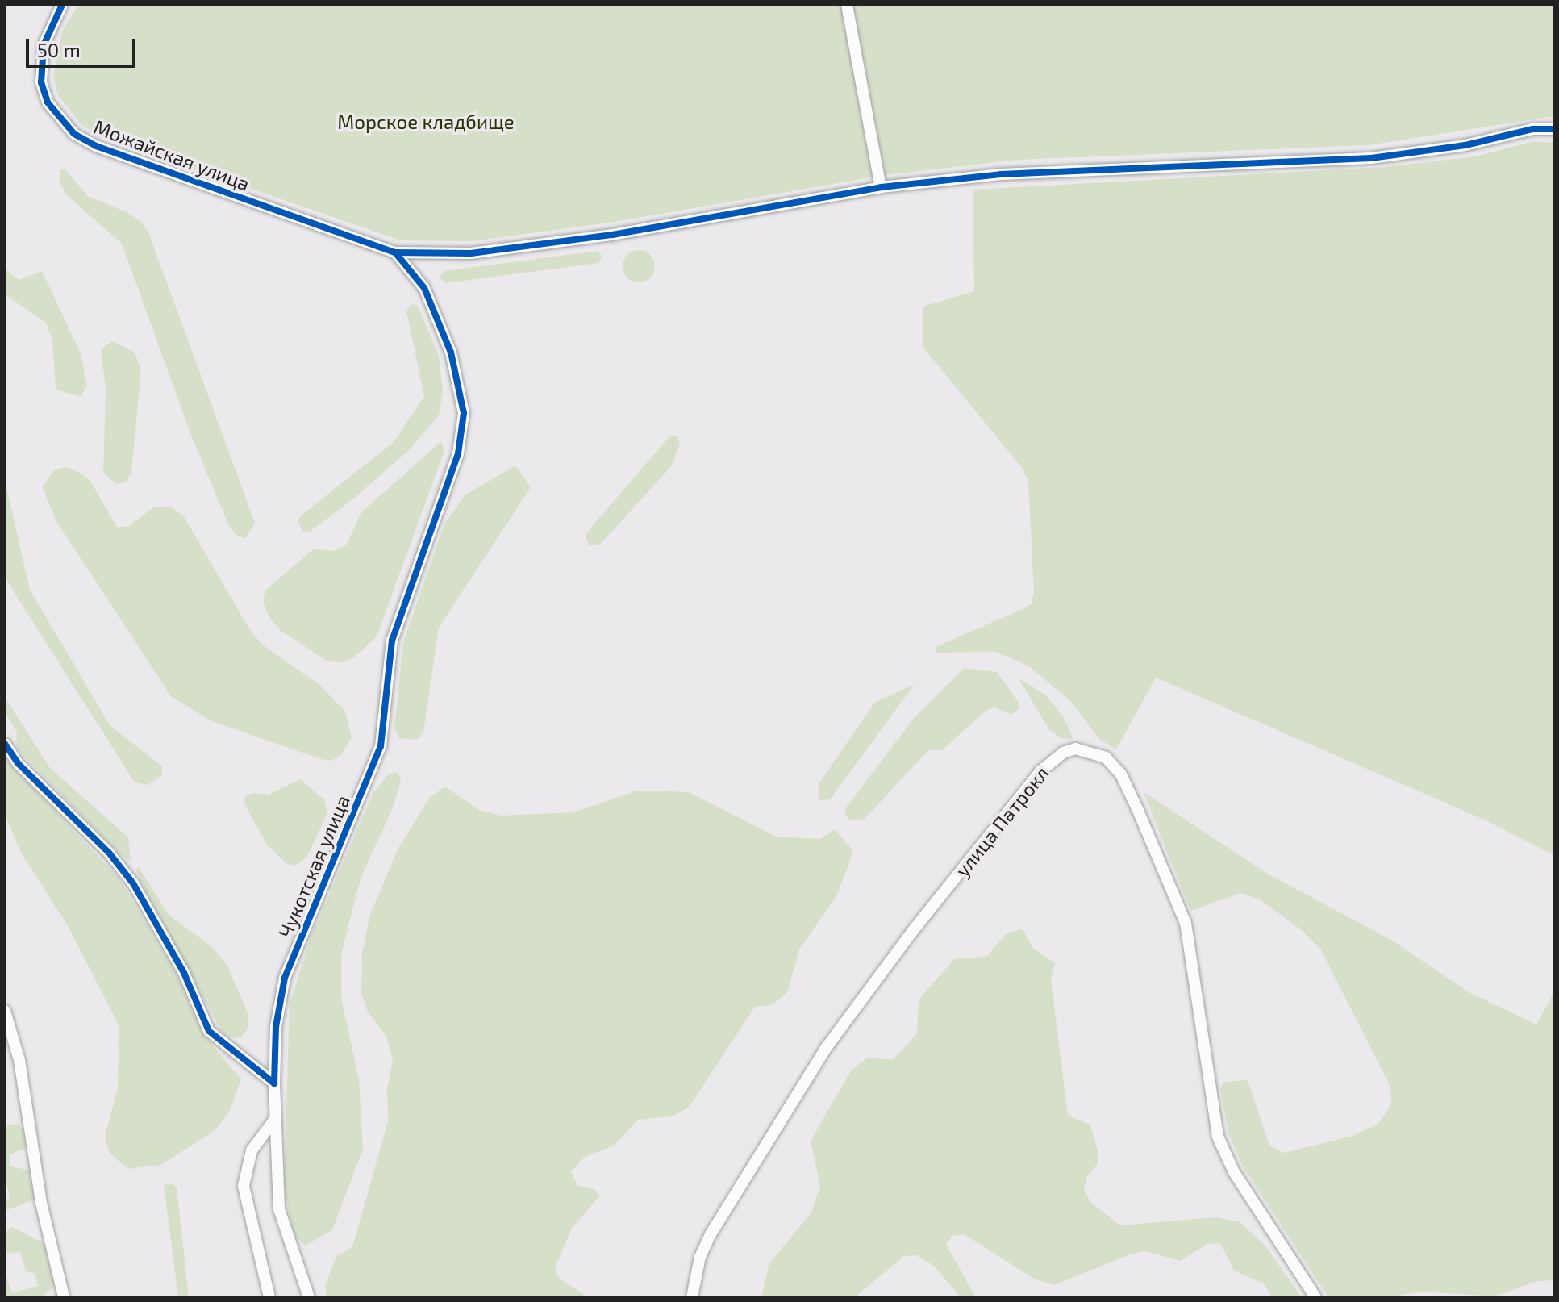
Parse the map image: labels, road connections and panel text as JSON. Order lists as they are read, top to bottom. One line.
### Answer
{"streets":{"street":["Можайская улица","улица Патрокл","Чукотская улица"]},"crossings":[["Можайская улица","Чукотская улица"]],"parks":["Морское кладбище"],"scale_bar":"50 m"}
